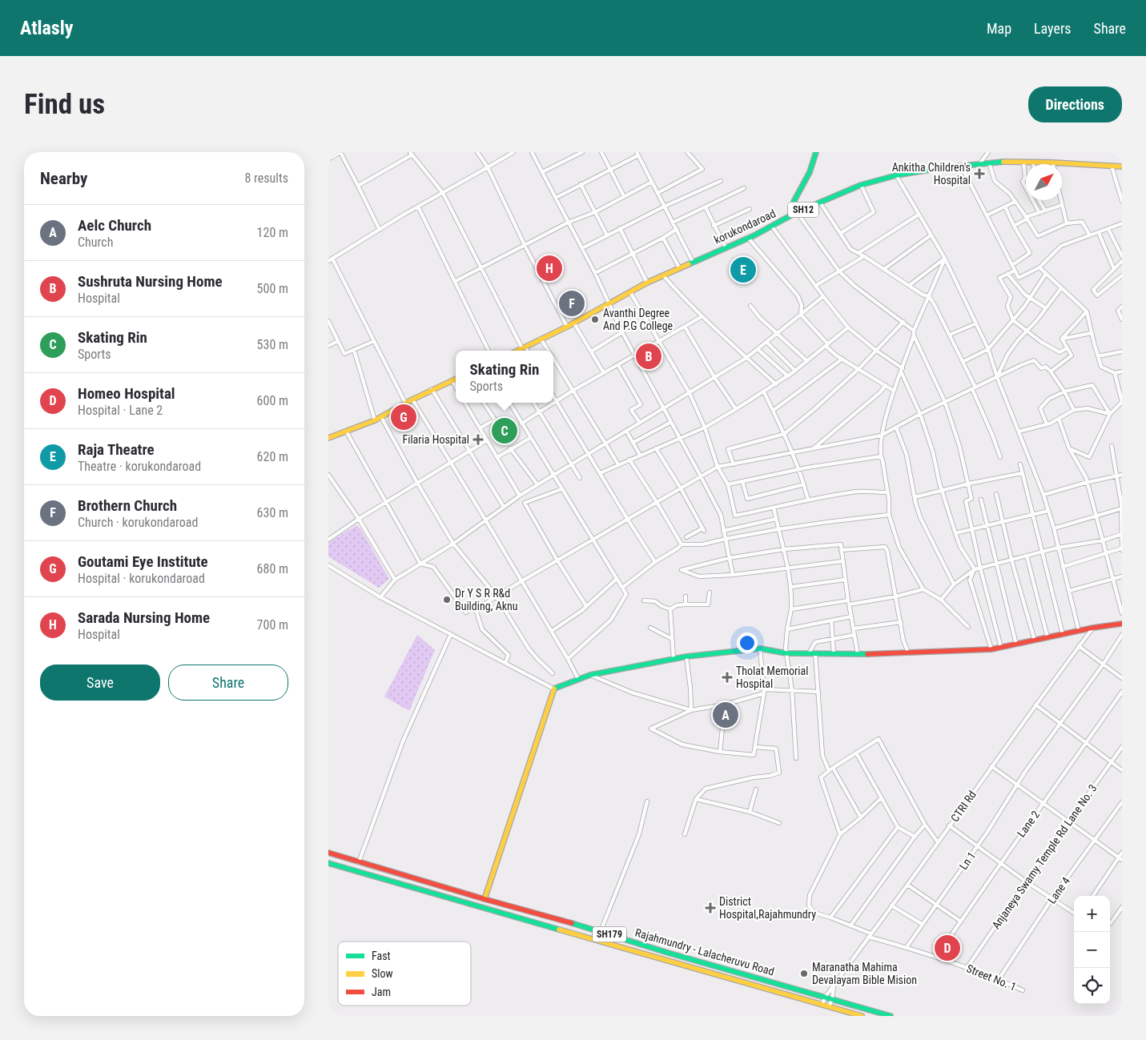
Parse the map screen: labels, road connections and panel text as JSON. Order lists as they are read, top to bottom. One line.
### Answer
{"streets":{"main road":["SH12","korukondaroad","SH179","Rajahmundry - Lalacheruvu Road"],"street":["CTRI Rd","Lane 2","Anjaneya Swamy Temple Rd Lane No. 3","Ln 1","Lane 4","Street No. 1"]},"crossings":[["CTRI Rd","SH179"],["CTRI Rd","Rajahmundry - Lalacheruvu Road"],["CTRI Rd","Street No. 1"],["Lane 2","Street No. 1"],["Anjaneya Swamy Temple Rd Lane No. 3","Street No. 1"],["Ln 1","Street No. 1"],["Lane 4","Street No. 1"]],"places":{"health":["Ankitha Children's Hospital","Filaria Hospital","Tholat Memorial Hospital","District Hospital,Rajahmundry"],"other":["Avanthi Degree And P.G College","Dr Y S R R&d Building, Aknu","Maranatha Mahima Devalayam Bible Mision"]},"legend":["Fast","Slow","Jam"],"north":"top right","page":{"header":"Atlasly","nav":["Map","Layers","Share"],"buttons":["Directions",["Save","Share"]],"title":"Find us","heading":["Nearby","8 results"],"list":[{"mark":"A","name":"Aelc Church","note":"Church","value":"120 m"},{"mark":"B","name":"Sushruta Nursing Home","note":"Hospital","value":"500 m"},{"mark":"C","name":"Skating Rin","note":"Sports","value":"530 m"},{"mark":"D","name":"Homeo Hospital","note":"Hospital · Lane 2","value":"600 m"},{"mark":"E","name":"Raja Theatre","note":"Theatre · korukondaroad","value":"620 m"},{"mark":"F","name":"Brothern Church","note":"Church · korukondaroad","value":"630 m"},{"mark":"G","name":"Goutami Eye Institute","note":"Hospital · korukondaroad","value":"680 m"},{"mark":"H","name":"Sarada Nursing Home","note":"Hospital","value":"700 m"}],"pins":["H","E","F","B","G","C","A","D"],"popup":["Skating Rin","Sports"],"map_buttons":["+","−"]}}
